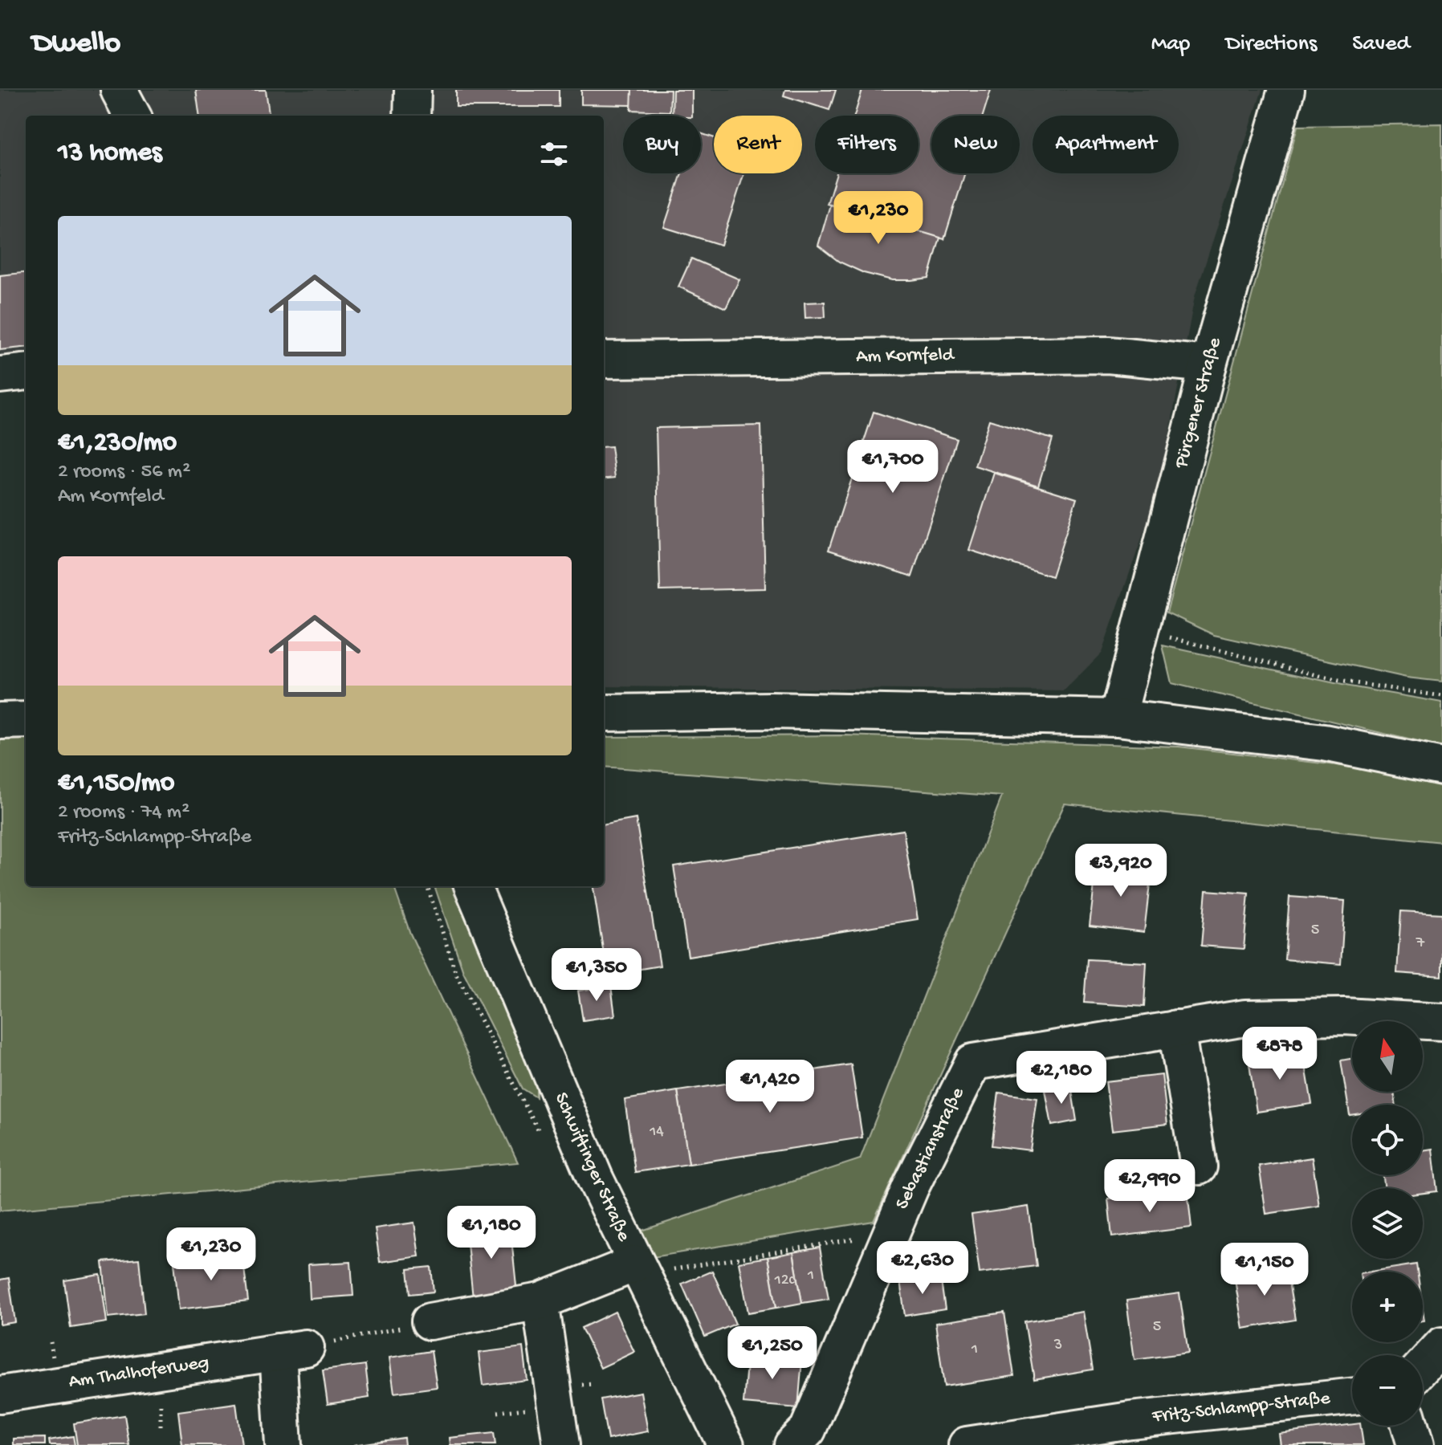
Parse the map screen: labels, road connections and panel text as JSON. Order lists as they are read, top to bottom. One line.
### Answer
{"streets":{"street":["Am Kornfeld","Pürgener Straße","Sebastianstraße","Schwiftinger Straße","Am Thalhoferweg","Fritz-Schlampp-Straße"]},"crossings":[["Am Kornfeld","Pürgener Straße"]],"house_numbers":["5","7","14","1","12c","5","3","1"],"north":"top","page":{"header":"Dwello","nav":["Map","Directions","Saved"],"chip":["Buy","Rent","Filters","New","Apartment"],"heading":"13 homes","price":["€1,230","€1,700","€3,920","€1,350","€878","€2,180","€1,420","€2,990","€1,180","€1,230","€2,630","€1,150","€1,250"],"list":[{"name":"€1,230/mo","note":"2 rooms · 56 m² · Am Kornfeld"},{"name":"€1,150/mo","note":"2 rooms · 74 m² · Fritz-Schlampp-Straße"}],"map_buttons":["+","−"]}}
